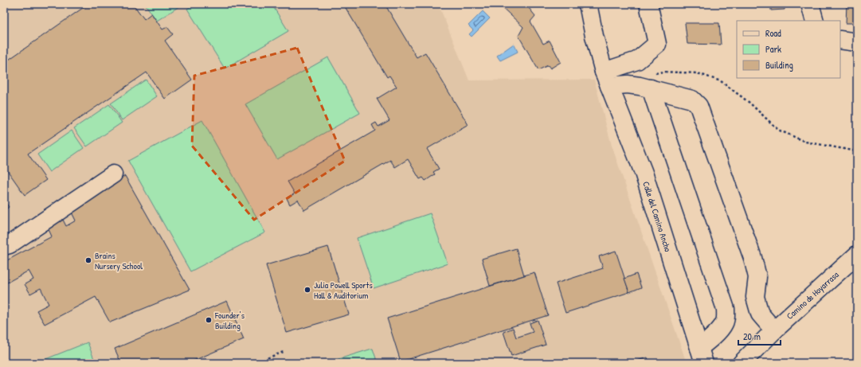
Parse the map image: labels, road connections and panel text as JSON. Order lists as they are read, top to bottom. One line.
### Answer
{"streets":{"street":["Calle del Camino Ancho","Camino de Hoyarrasa"]},"places":["Brains Nursery School","Julia Powell Sports Hall & Auditorium","Founder's Building"],"legend":["Road","Park","Building"],"scale_bar":"20 m"}
